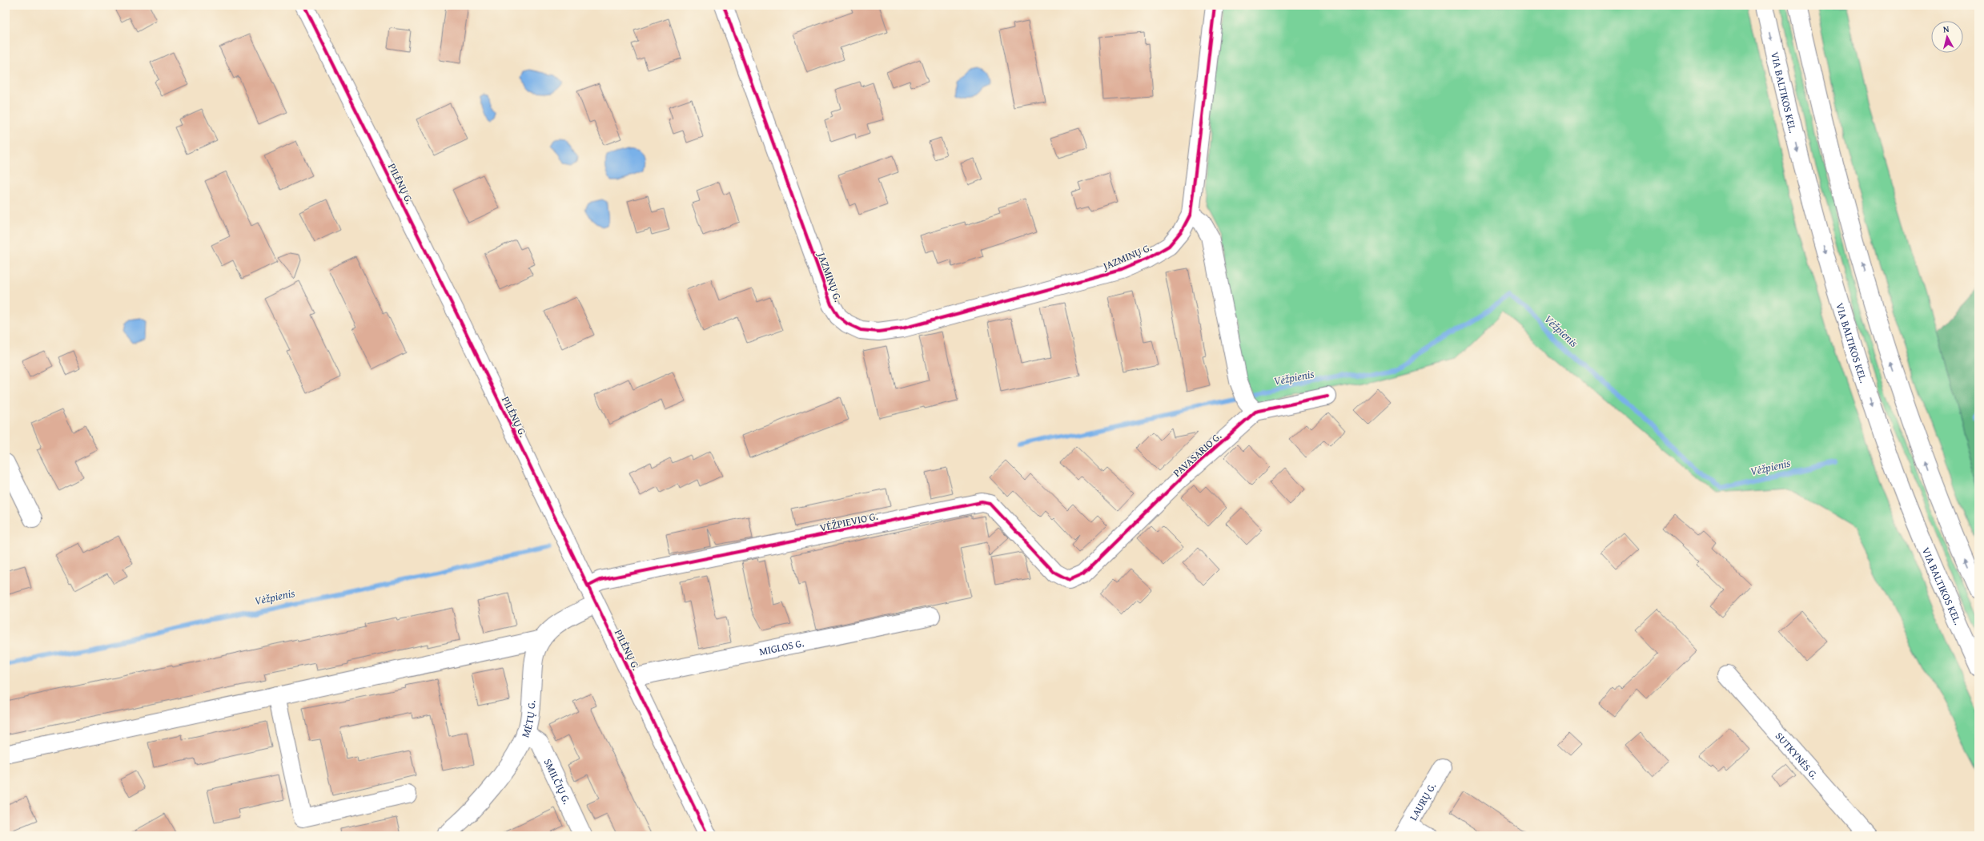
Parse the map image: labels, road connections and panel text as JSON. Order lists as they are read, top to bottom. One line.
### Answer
{"streets":{"main road":["VIA BALTIKOS KEL.","PILĖNŲ G.","JAZMINŲ G.","PAVASARIO G.","VĖŽPIEVIO G.","MIGLOS G.","MĖTŲ G.","SUTKYNĖS G.","SMILČIŲ G.","LAURŲ G."]},"crossings":[["PILĖNŲ G.","VĖŽPIEVIO G."],["PILĖNŲ G.","MIGLOS G."],["PILĖNŲ G.","MĖTŲ G."],["PAVASARIO G.","VĖŽPIEVIO G."],["MĖTŲ G.","SMILČIŲ G."]],"water":["Vėžpienis"],"north":"top"}
